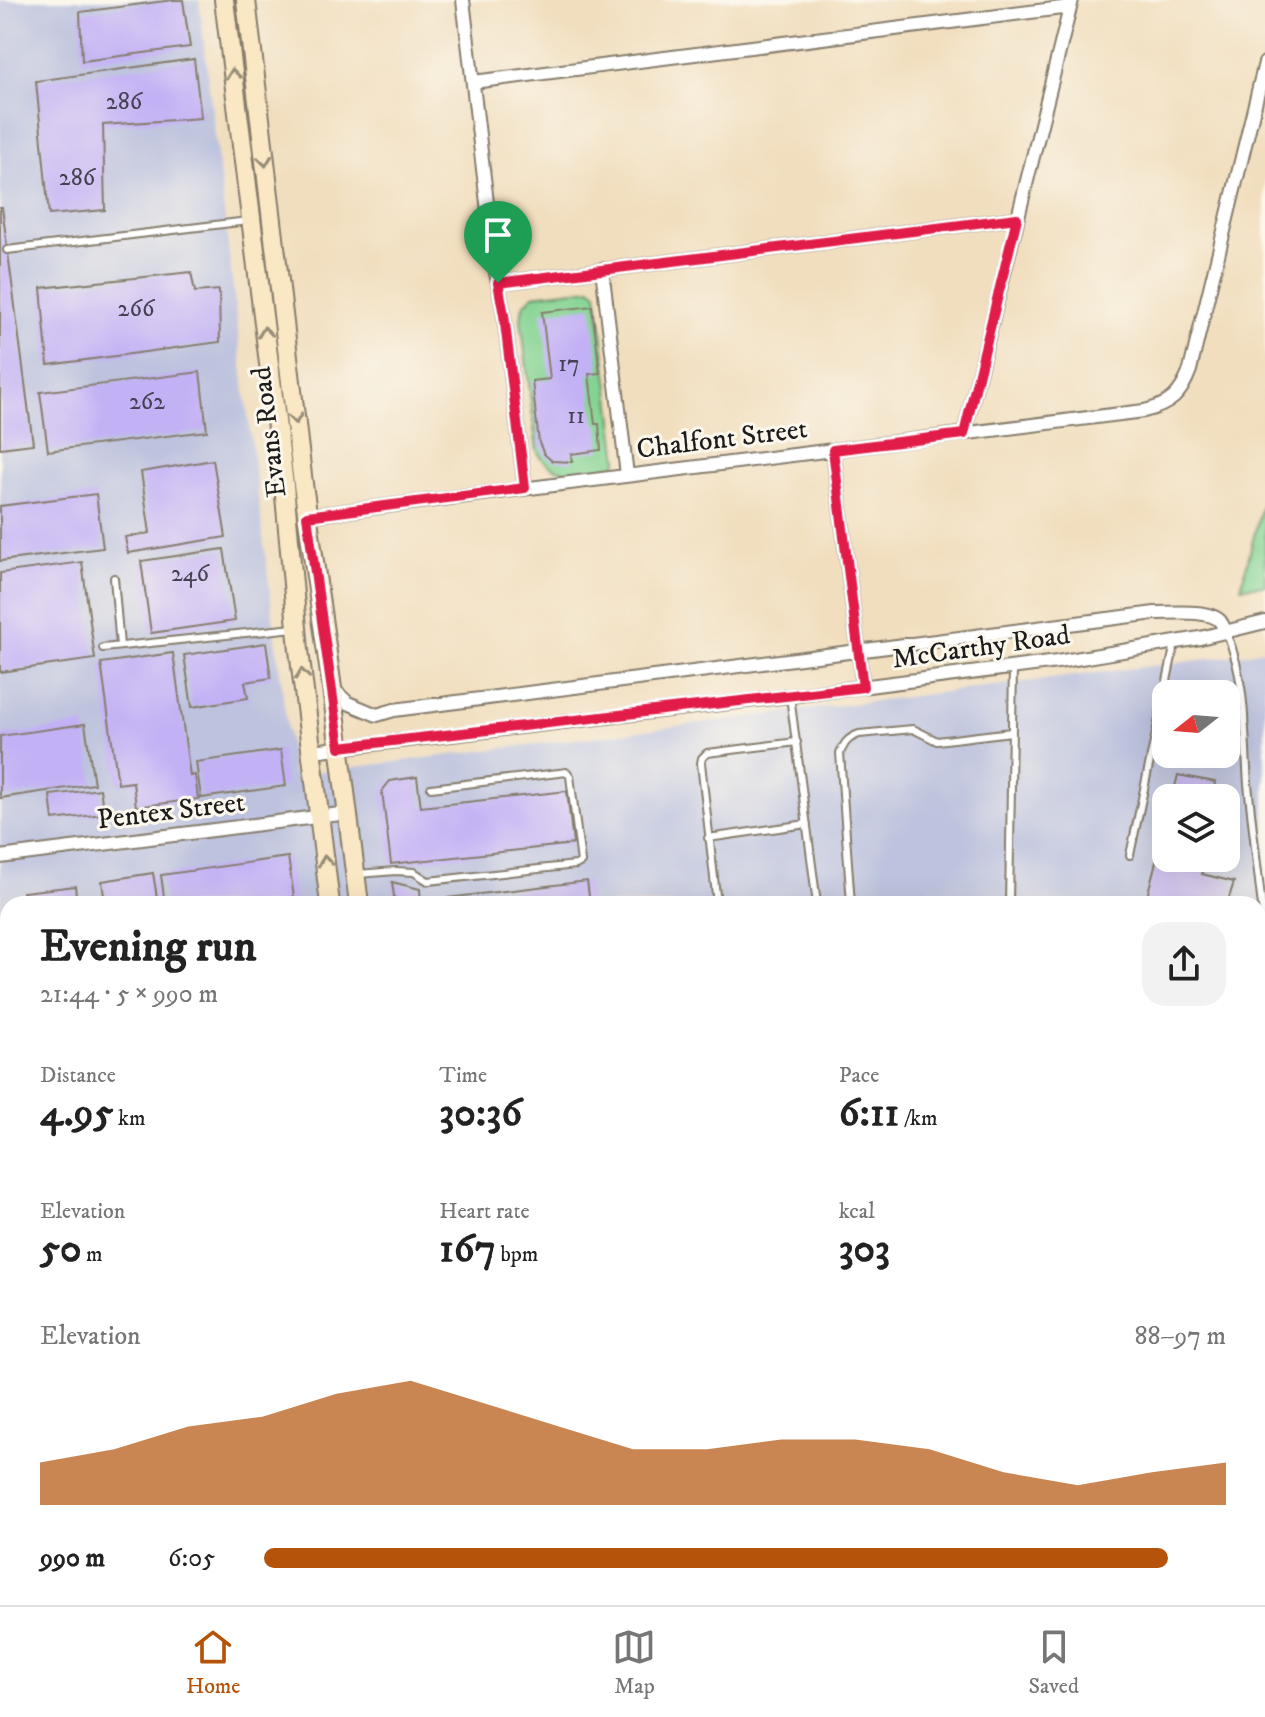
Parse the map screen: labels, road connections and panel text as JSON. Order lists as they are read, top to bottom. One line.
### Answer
{"streets":{"main road":["Evans Road"],"street":["Chalfont Street","McCarthy Road","Pentex Street"]},"crossings":[["Evans Road","Chalfont Street"],["Evans Road","McCarthy Road"],["Evans Road","Pentex Street"]],"house_numbers":["286","286","266","17","262","11","246"],"north":"left","page":{"heading":["Evening run","21:44 · 5 × 990 m"],"stats":[["Distance","4.95 km"],["Time","30:36"],["Pace","6:11 /km"],["Elevation","50 m"],["Heart rate","167 bpm"],["kcal","303"]],"chart":["Elevation","88–97 m"],"list":[{"name":"990 m","note":"6:05"}],"tabs":["Home","Map","Saved"]}}
